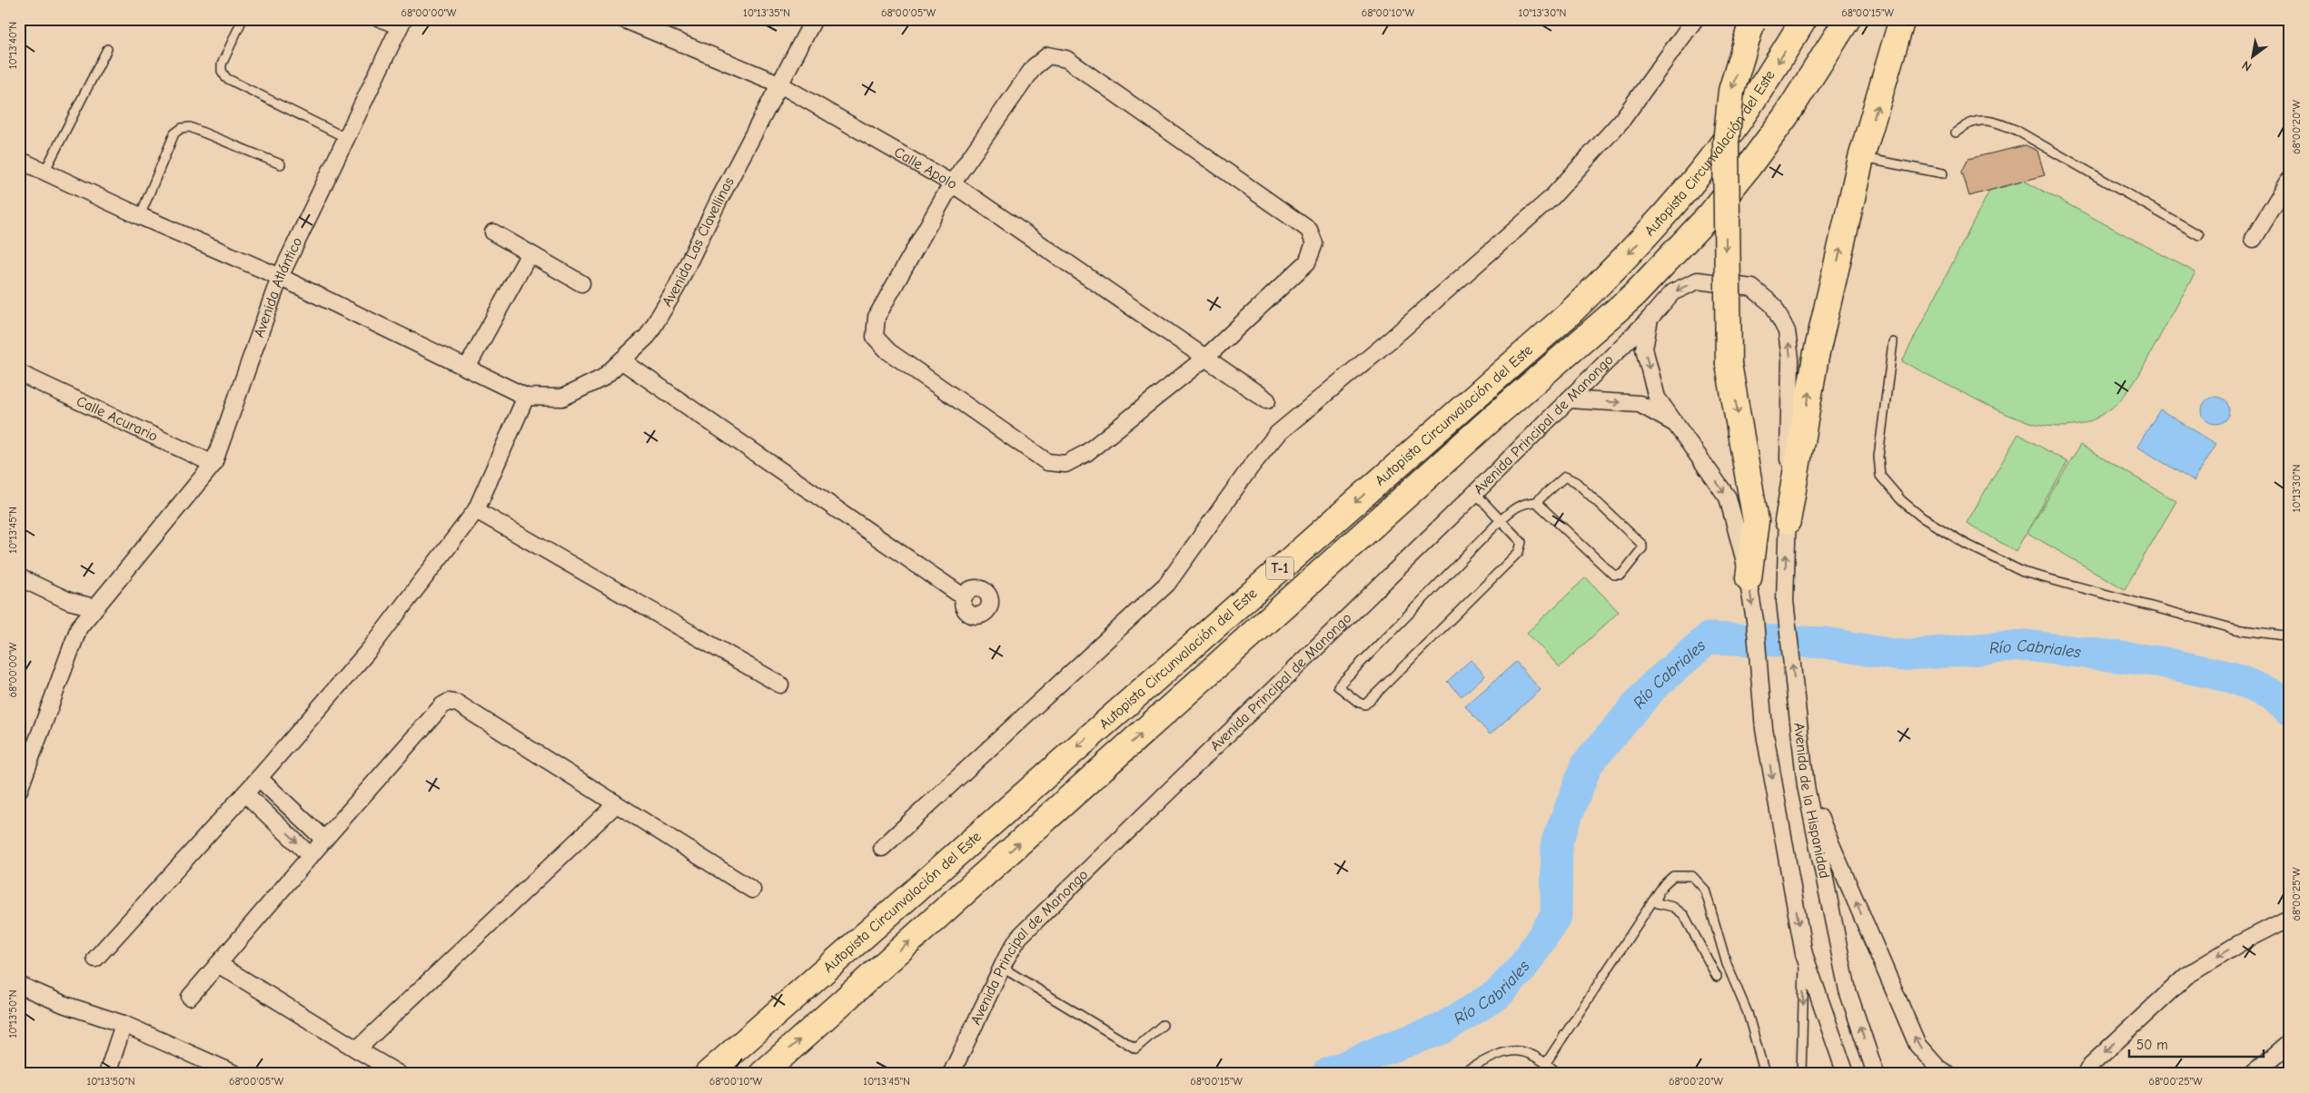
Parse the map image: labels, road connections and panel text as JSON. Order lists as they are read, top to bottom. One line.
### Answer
{"streets":{"highway":["Autopista Circunvalación del Este","T-1"],"street":["Calle Apolo","Avenida Las Clavellinas","Avenida Atlántico","Calle Acurario","Avenida Principal de Manongo","Avenida de la Hispanidad"]},"crossings":[["Calle Apolo","Avenida Las Clavellinas"],["Avenida Atlántico","Calle Acurario"],["Avenida Principal de Manongo","Avenida de la Hispanidad"]],"water":["Río Cabriales"],"scale_bar":"50 m","north":"bottom left","coordinates":["68°00'00\"W","10°13'35\"N","68°00'05\"W","68°00'10\"W","10°13'30\"N","68°00'15\"W","10°13'40\"N","68°00'20\"W","10°13'45\"N","68°00'25\"W","10°13'50\"N"]}
